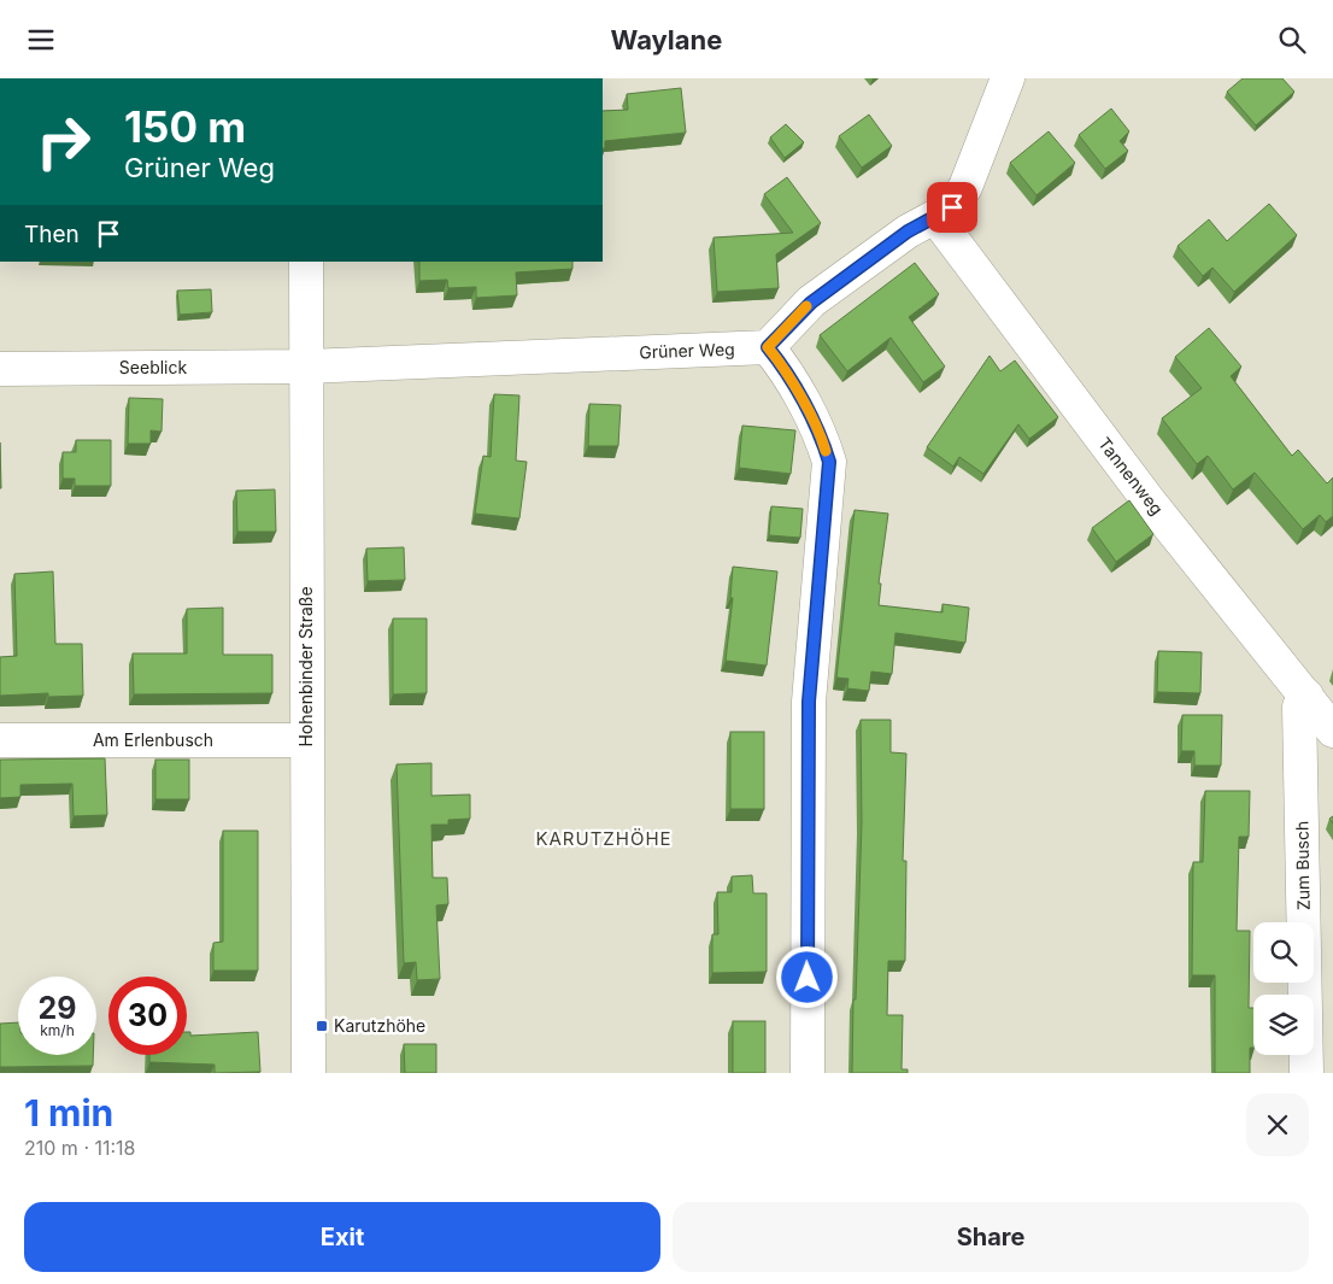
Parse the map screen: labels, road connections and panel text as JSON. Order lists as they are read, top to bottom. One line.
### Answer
{"streets":{"street":["Grüner Weg","Seeblick","Tannenweg","Hohenbinder Straße","Am Erlenbusch","Zum Busch"]},"crossings":[["Grüner Weg","Seeblick"],["Grüner Weg","Hohenbinder Straße"],["Seeblick","Hohenbinder Straße"],["Tannenweg","Zum Busch"],["Hohenbinder Straße","Am Erlenbusch"]],"districts":["KARUTZHÖHE"],"places":{"transit":["Karutzhöhe"]},"page":{"header":"Waylane","turn":["150 m","Grüner Weg"],"then":"Then","speed":"29 km/h","limit":"30","heading":["1 min","210 m · 11:18"],"buttons":["Exit","Share"]}}
